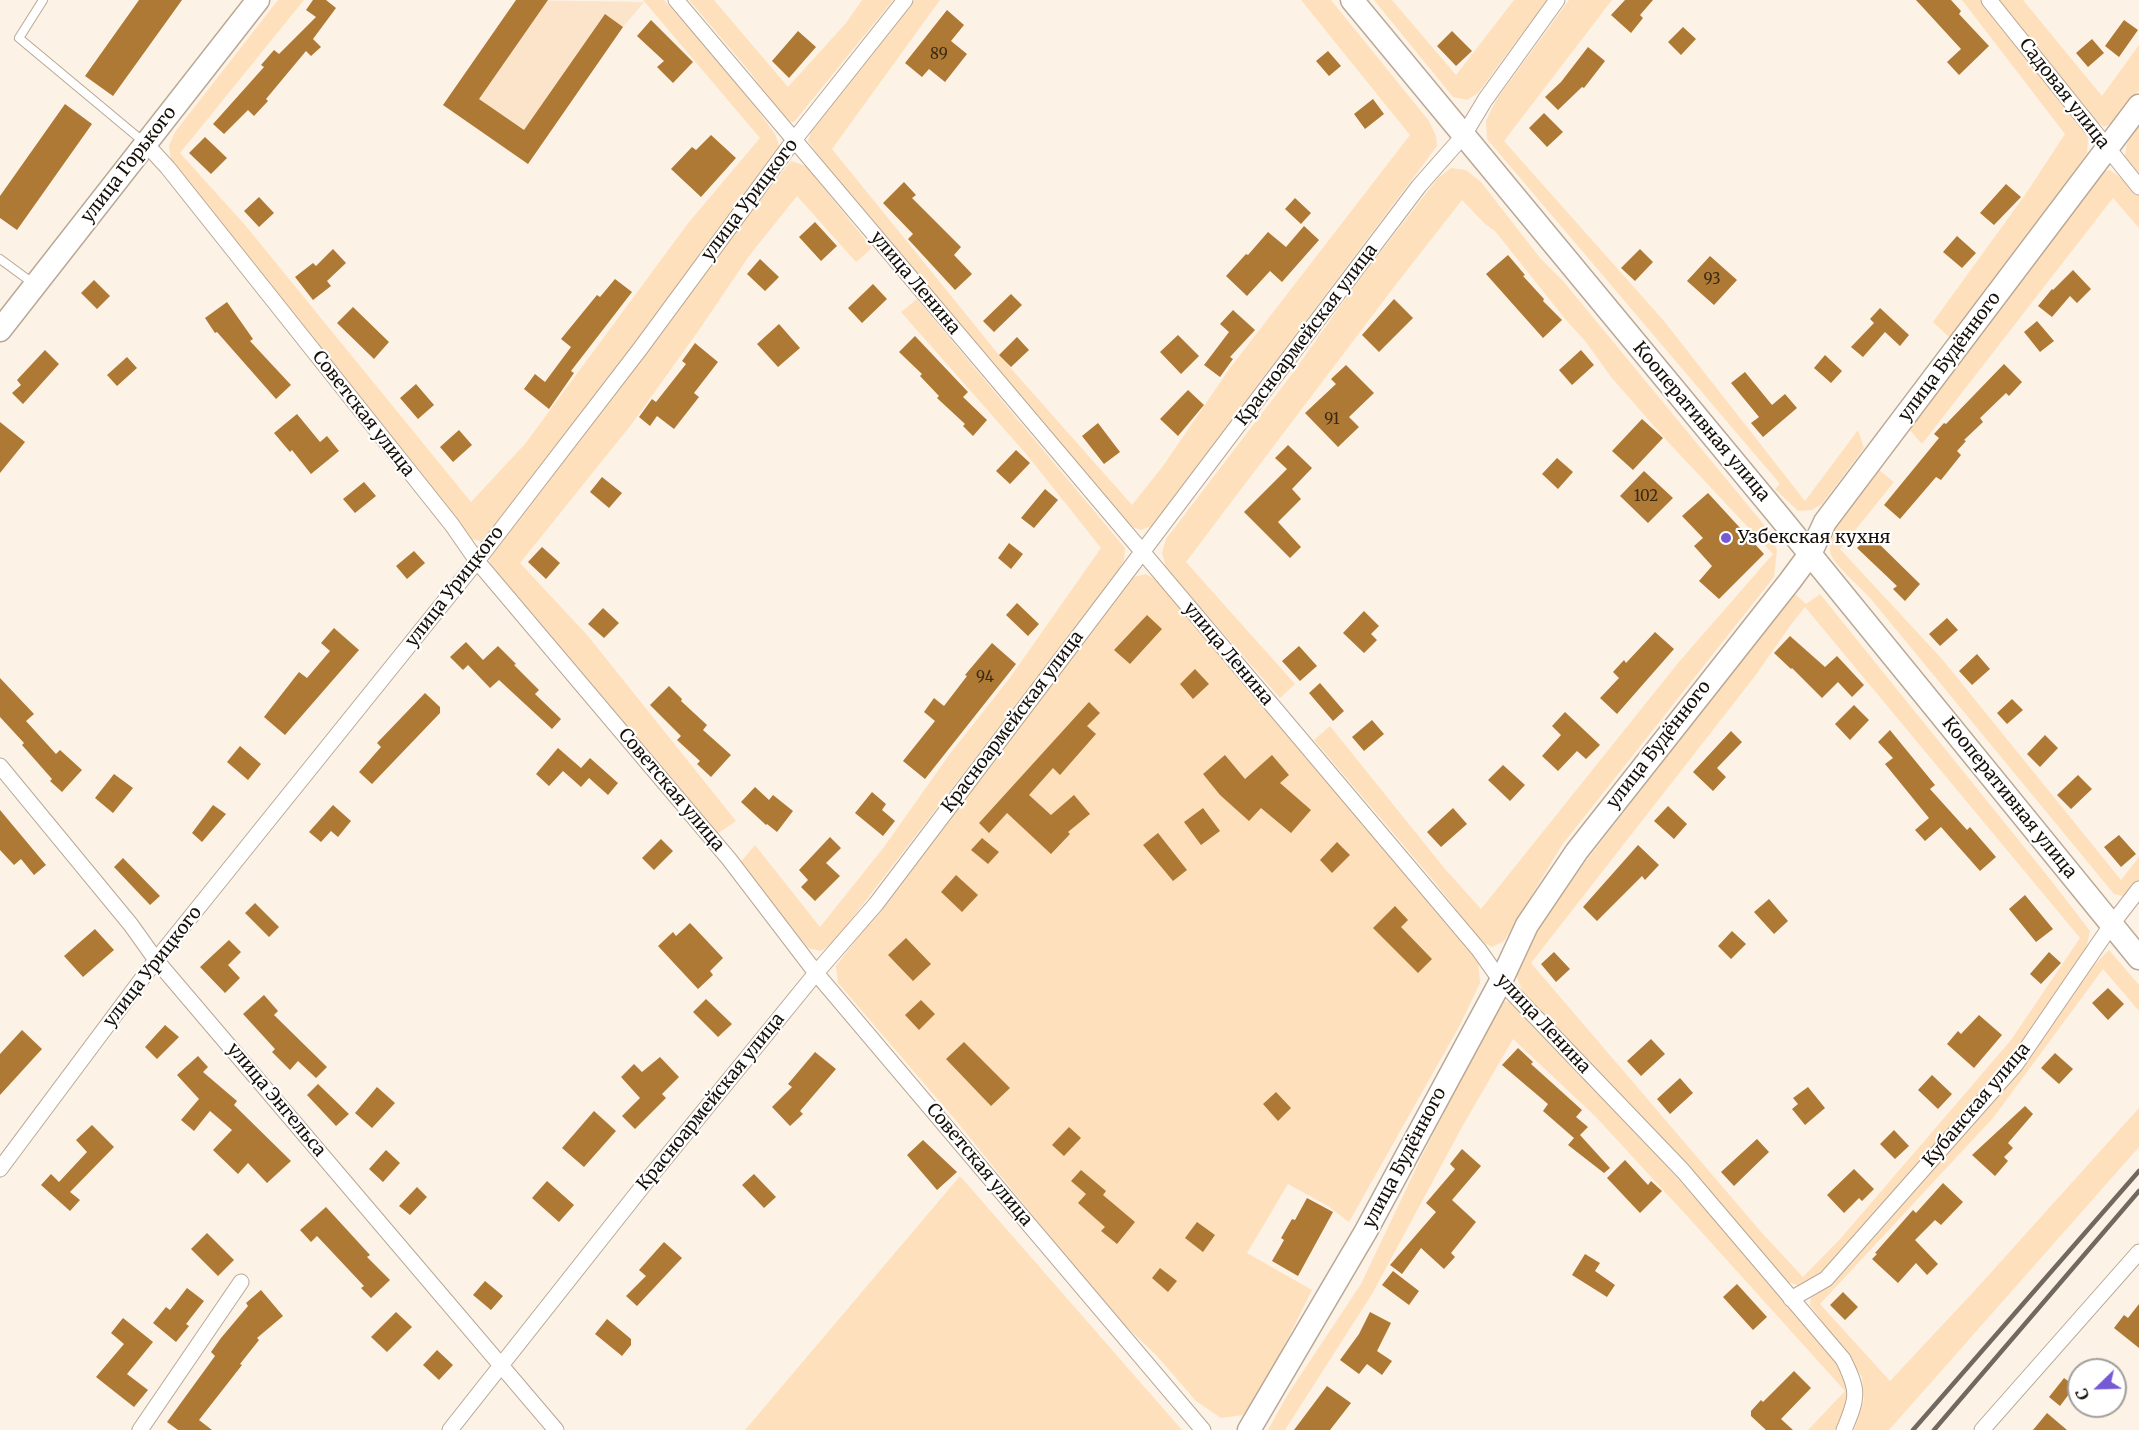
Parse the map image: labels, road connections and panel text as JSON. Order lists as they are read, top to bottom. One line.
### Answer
{"streets":{"street":["Садовая улица","улица Горького","улица Урицкого","улица Ленина","Красноармейская улица","улица Будённого","Советская улица","Кооперативная улица","улица Энгельса","Кубанская улица"]},"crossings":[["Садовая улица","улица Будённого"],["улица Горького","Советская улица"],["улица Урицкого","улица Ленина"],["улица Урицкого","Советская улица"],["улица Урицкого","улица Энгельса"],["улица Ленина","Красноармейская улица"],["улица Ленина","улица Будённого"],["улица Ленина","Кубанская улица"],["Красноармейская улица","Советская улица"],["Красноармейская улица","Кооперативная улица"],["Красноармейская улица","улица Энгельса"],["улица Будённого","Кооперативная улица"],["Кооперативная улица","Кубанская улица"]],"places":["Узбекская кухня"],"house_numbers":["89","93","91","102","94"],"north":"bottom left"}
